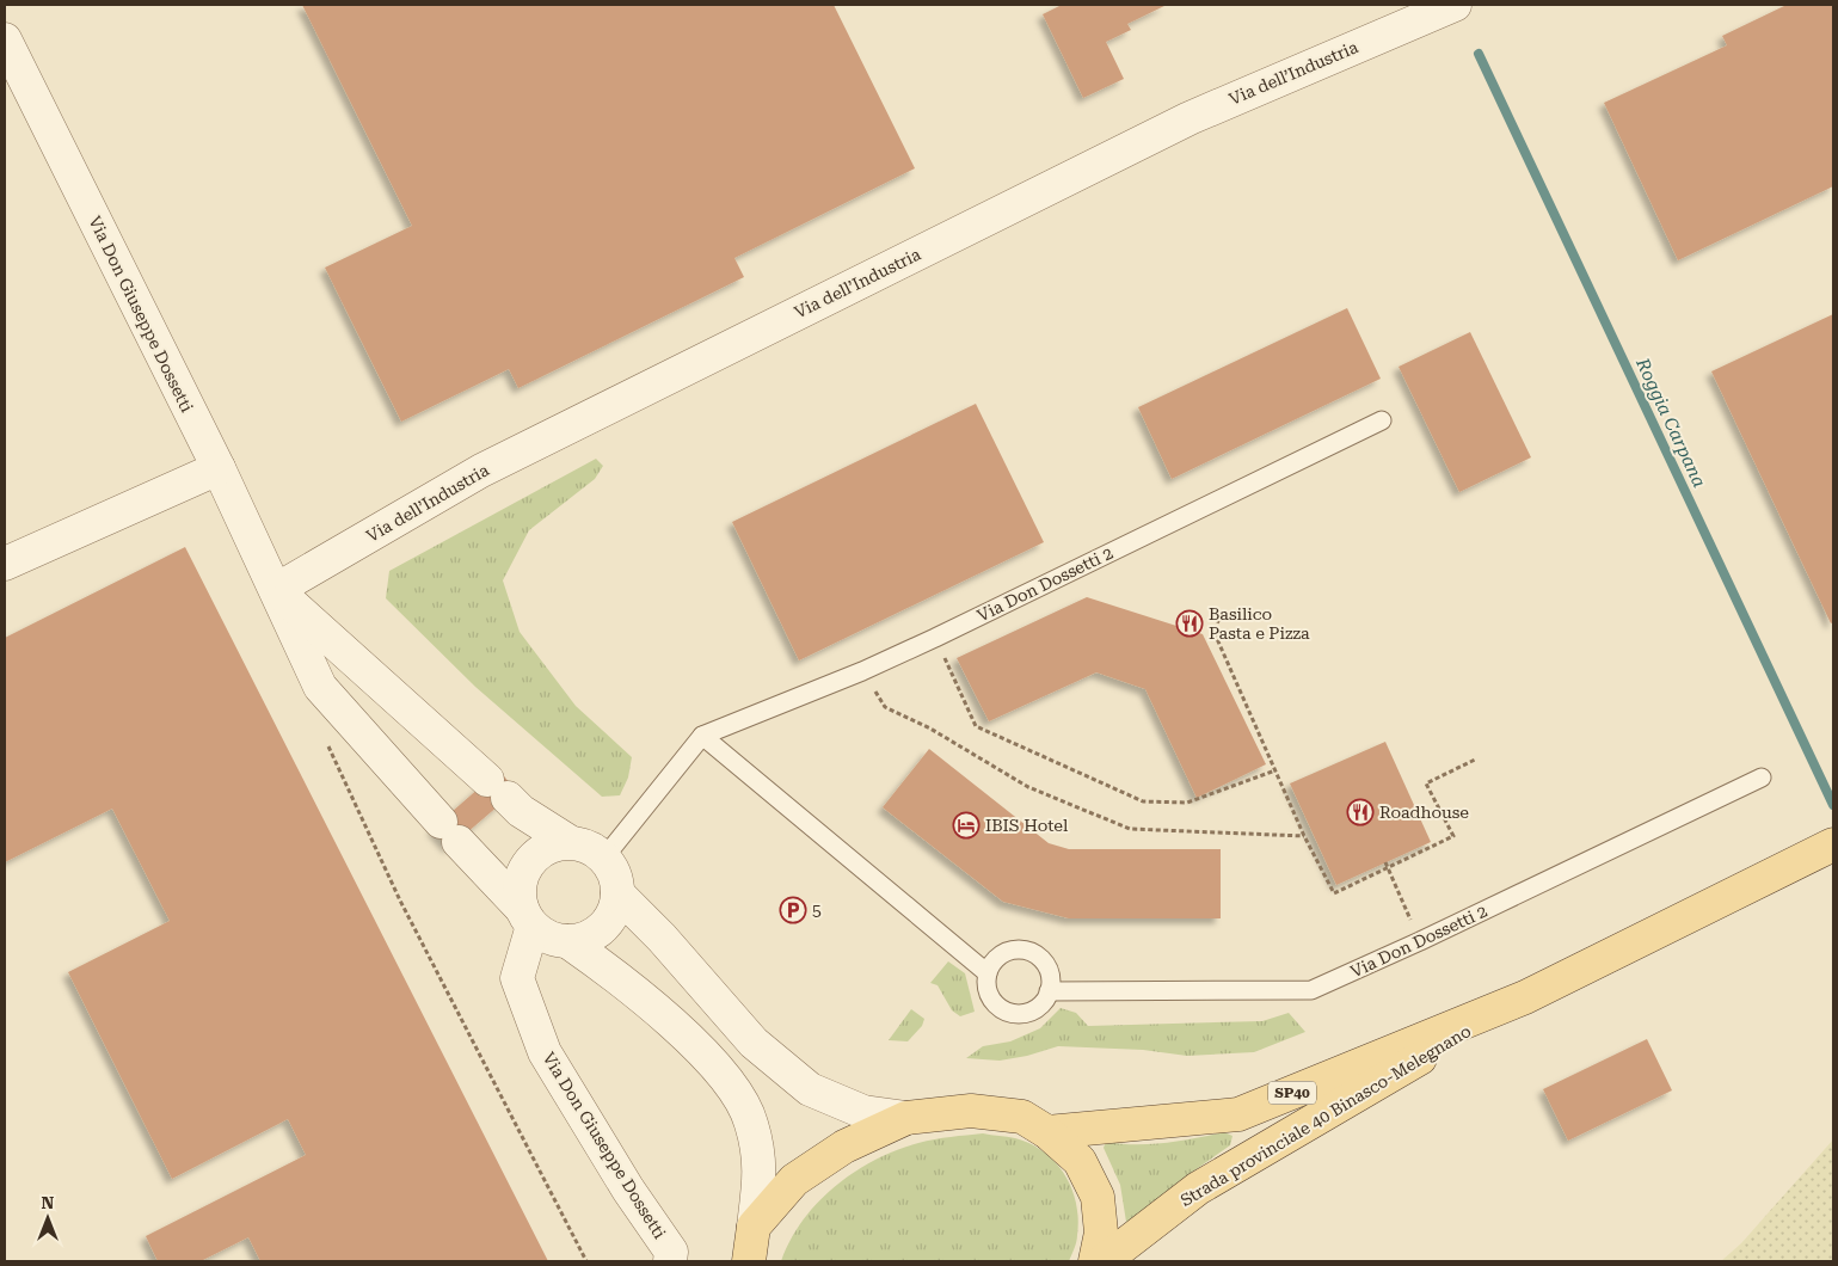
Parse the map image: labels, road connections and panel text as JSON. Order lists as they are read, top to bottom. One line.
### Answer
{"streets":{"main road":["SP40","Strada provinciale 40 Binasco-Melegnano"],"street":["Via dell’Industria","Via Don Giuseppe Dossetti"],"lane":["Via Don Dossetti 2"]},"crossings":[["Via dell’Industria","Via Don Giuseppe Dossetti"],["Via Don Giuseppe Dossetti","Via Don Dossetti 2"]],"water":["Roggia Carpana"],"places":{"restaurant":["Basilico Pasta e Pizza","Roadhouse"],"hotel":["IBIS Hotel"],"parking":["5"]},"north":"top"}
